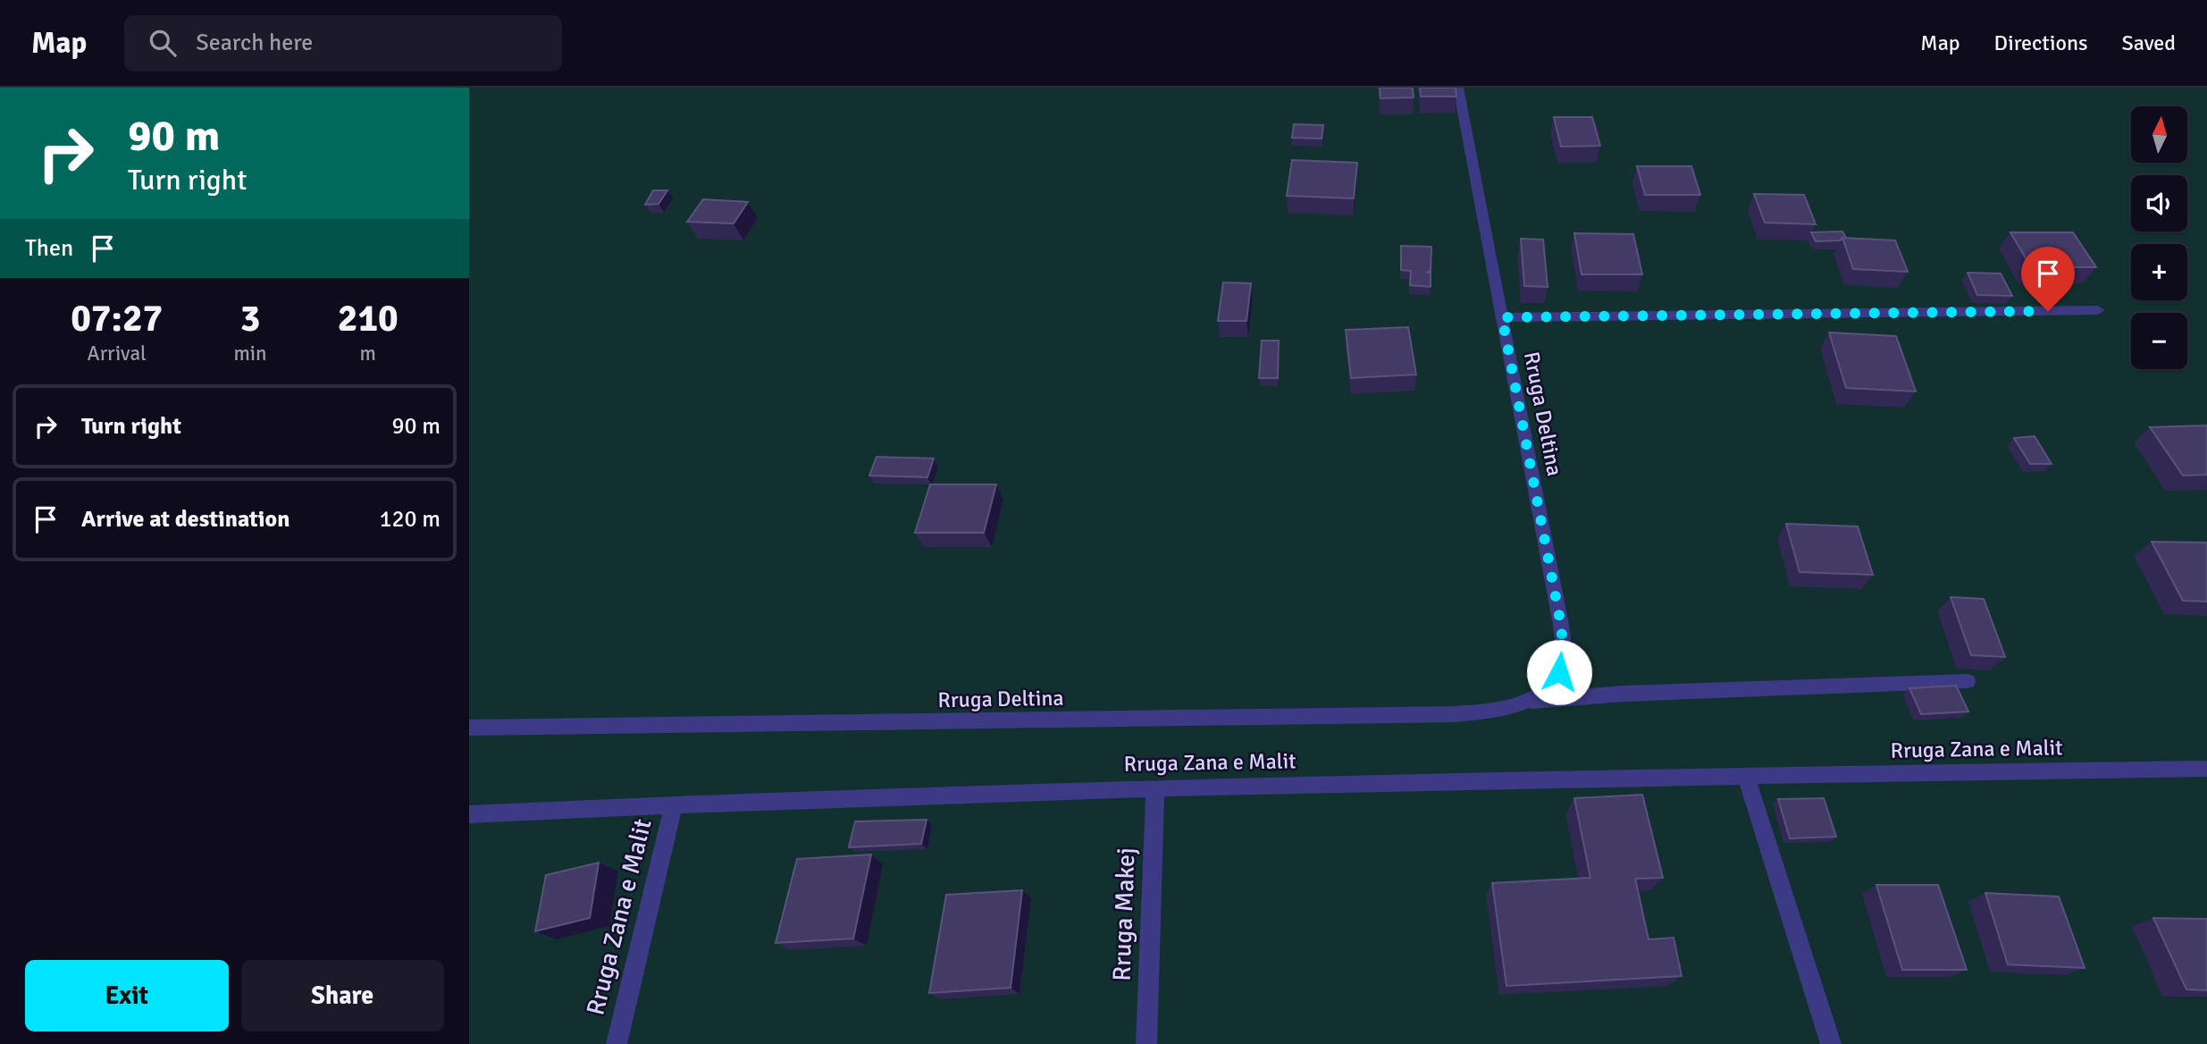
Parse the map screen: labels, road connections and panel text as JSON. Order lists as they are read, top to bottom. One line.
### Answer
{"streets":{"street":["Rruga Deltina","Rruga Zana e Malit","Rruga Makej"]},"crossings":[["Rruga Zana e Malit","Rruga Makej"]],"north":"top","page":{"header":"Map","search":"Search here","nav":["Map","Directions","Saved"],"turn":["90 m","Turn right"],"map_buttons":["+","−"],"then":"Then","eta":["07:27","Arrival","3","min","210","m"],"list":[{"name":"Turn right","value":"90 m"},{"name":"Arrive at destination","value":"120 m"}],"buttons":["Exit","Share"]}}
